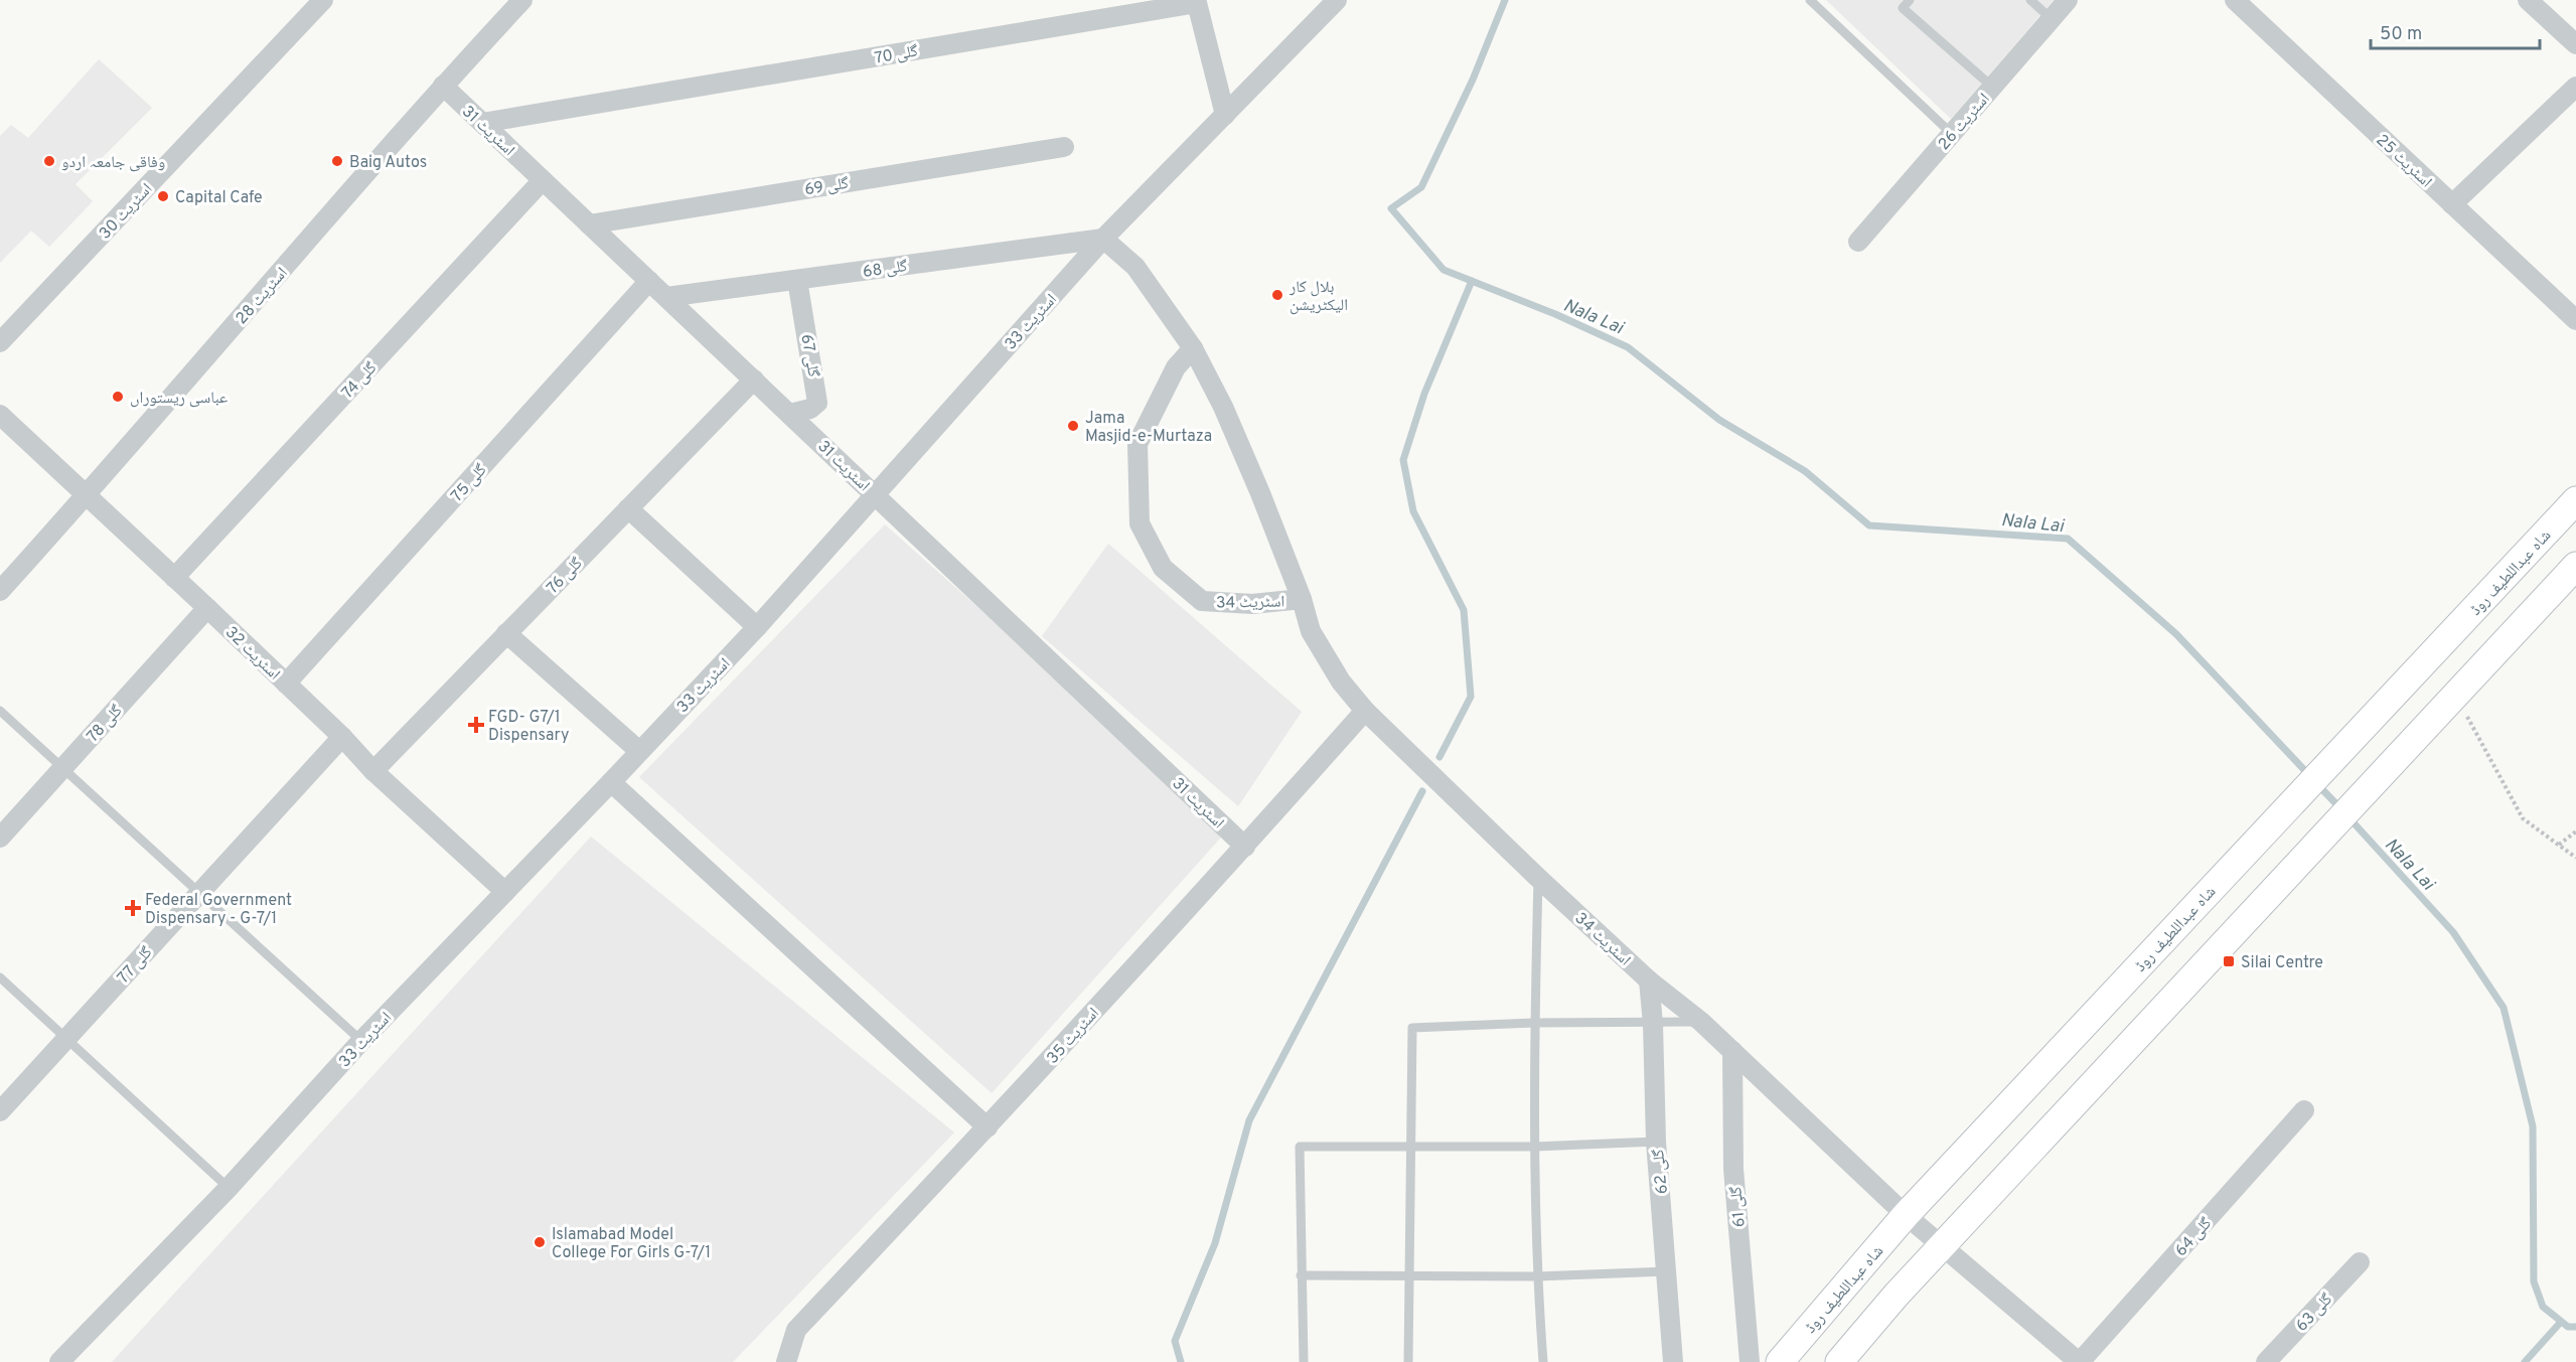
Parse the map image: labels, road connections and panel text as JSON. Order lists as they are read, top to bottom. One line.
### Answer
{"streets":{"street":["گلی 70","اسٹریٹ 26","اسٹریٹ 31","اسٹریٹ 25","گلی 69","اسٹریٹ 30","گلی 68","اسٹریٹ 28","اسٹریٹ 33","گلی 67","گلی 74","گلی 75","شاہ عبداللطیف روڈ","گلی 76","اسٹریٹ 34","اسٹریٹ 32","گلی 78","گلی 77","اسٹریٹ 35","گلی 62","گلی 61","گلی 64","گلی 63"]},"crossings":[["گلی 70","اسٹریٹ 31"],["گلی 70","اسٹریٹ 33"],["اسٹریٹ 31","گلی 69"],["اسٹریٹ 31","گلی 68"],["اسٹریٹ 31","اسٹریٹ 28"],["اسٹریٹ 31","اسٹریٹ 33"],["اسٹریٹ 31","گلی 67"],["اسٹریٹ 31","گلی 74"],["اسٹریٹ 31","گلی 75"],["اسٹریٹ 31","گلی 76"],["اسٹریٹ 31","اسٹریٹ 35"],["گلی 68","اسٹریٹ 33"],["گلی 68","گلی 67"],["گلی 68","اسٹریٹ 34"],["اسٹریٹ 28","اسٹریٹ 32"],["اسٹریٹ 33","اسٹریٹ 34"],["اسٹریٹ 33","اسٹریٹ 32"],["گلی 74","اسٹریٹ 32"],["گلی 75","اسٹریٹ 32"],["شاہ عبداللطیف روڈ","اسٹریٹ 34"],["گلی 76","اسٹریٹ 32"],["اسٹریٹ 34","اسٹریٹ 35"],["اسٹریٹ 34","گلی 62"],["اسٹریٹ 34","گلی 61"],["اسٹریٹ 34","گلی 64"],["اسٹریٹ 32","گلی 78"],["اسٹریٹ 32","گلی 77"]],"water":["Nala Lai"],"places":{"other":["وفاقی جامعہ اردو","Baig Autos","Capital Cafe","بلال کار الیکٹریشن","عباسی ریستوراں","Jama Masjid-e-Murtaza","Islamabad Model College For Girls G-7/1"],"health":["FGD- G7/1 Dispensary","Federal Government Dispensary - G-7/1"],"transit":["Silai Centre"]},"scale_bar":"50 m"}
